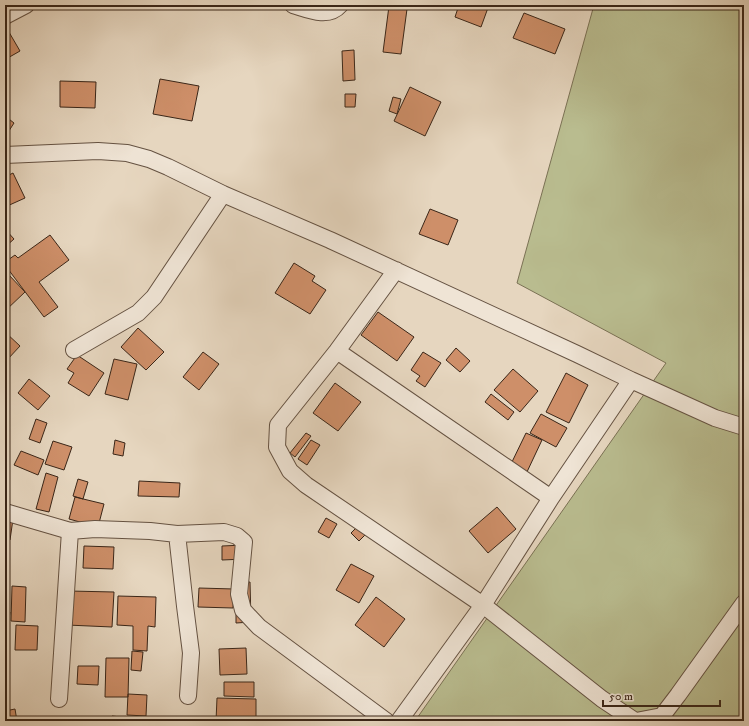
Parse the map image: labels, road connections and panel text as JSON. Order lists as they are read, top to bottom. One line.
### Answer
{"scale_bar":"50 m"}
